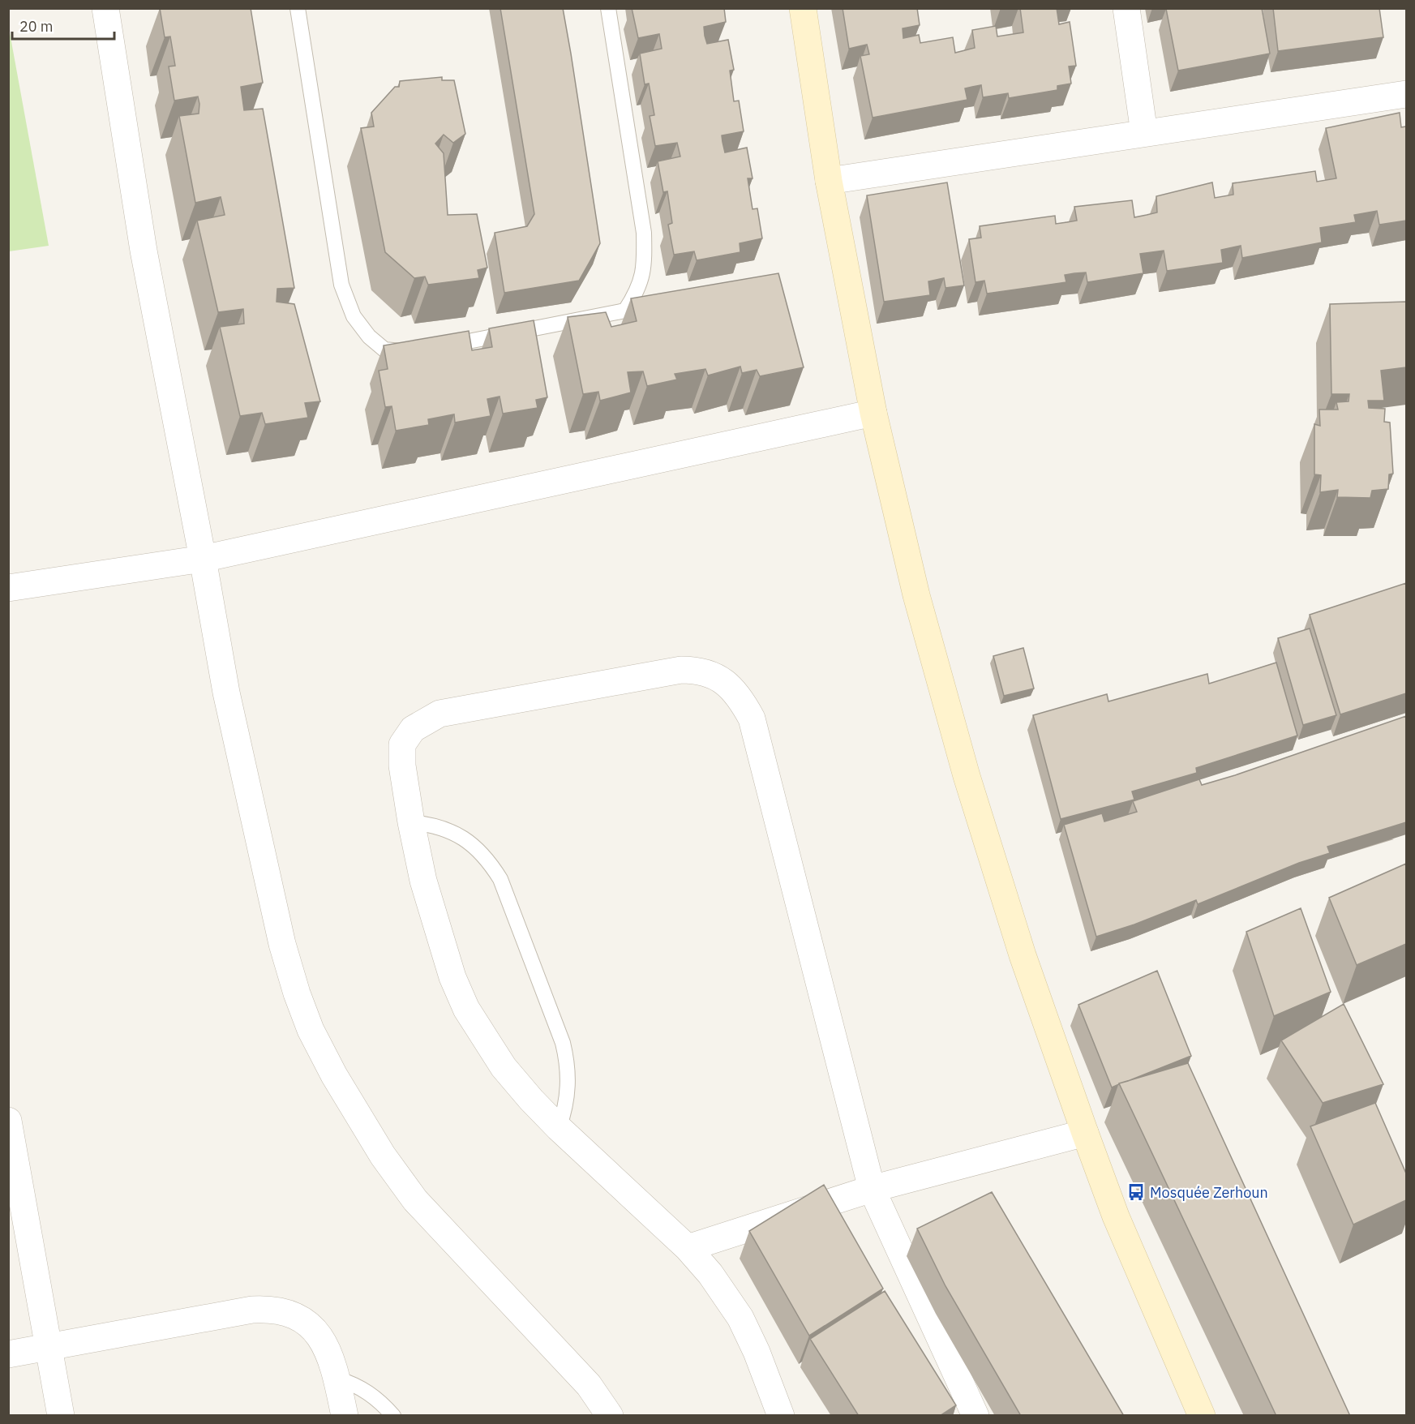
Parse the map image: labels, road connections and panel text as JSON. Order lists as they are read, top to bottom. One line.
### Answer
{"places":{"bus stop":["Mosquée Zerhoun"]},"scale_bar":"20 m"}
